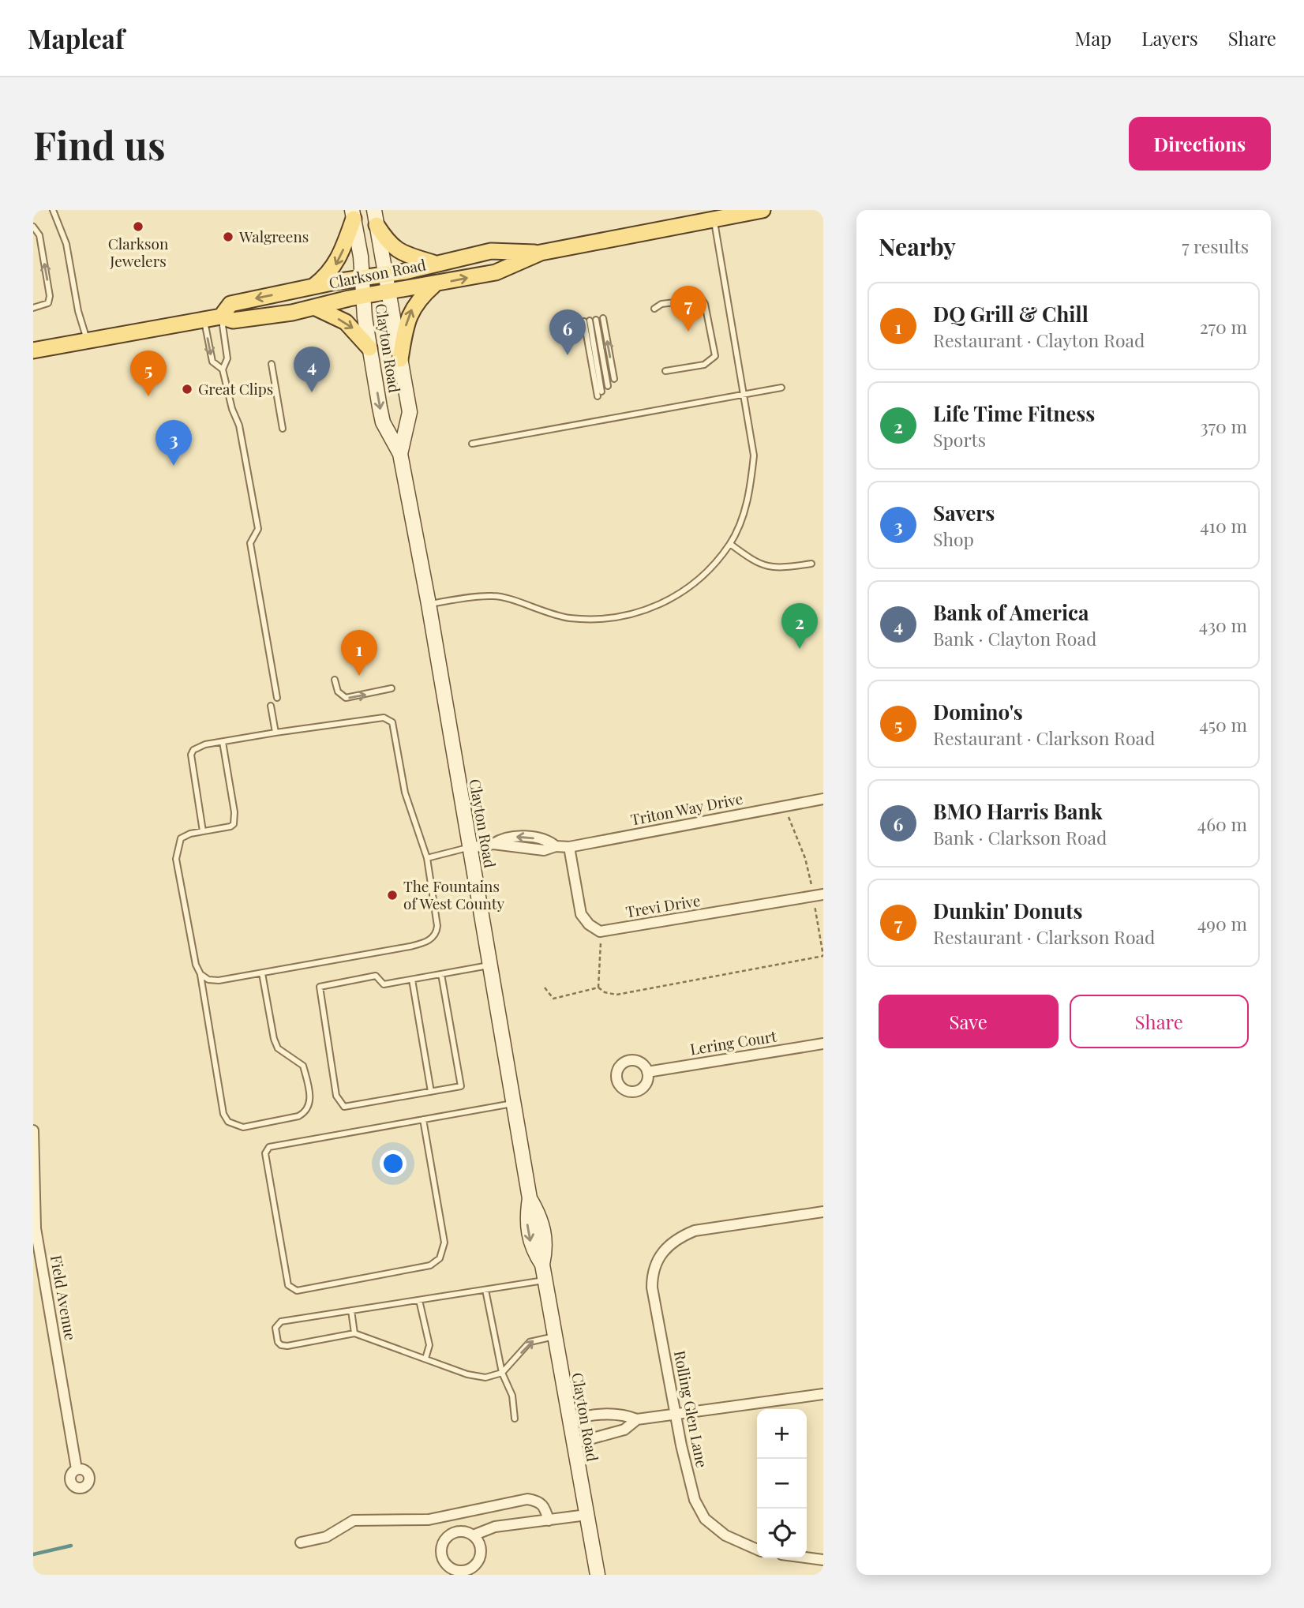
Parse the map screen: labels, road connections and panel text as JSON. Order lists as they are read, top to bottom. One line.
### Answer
{"streets":{"main road":["Clarkson Road","Clayton Road"],"street":["Triton Way Drive","Trevi Drive","Lering Court","Field Avenue","Rolling Glen Lane"]},"crossings":[["Clarkson Road","Clayton Road"],["Clayton Road","Triton Way Drive"],["Triton Way Drive","Trevi Drive"]],"places":["Clarkson Jewelers","Walgreens","Great Clips","The Fountains of West County"],"page":{"header":"Mapleaf","nav":["Map","Layers","Share"],"buttons":["Directions",["Save","Share"]],"title":"Find us","heading":["Nearby","7 results"],"list":[{"mark":"1","name":"DQ Grill & Chill","note":"Restaurant · Clayton Road","value":"270 m"},{"mark":"2","name":"Life Time Fitness","note":"Sports","value":"370 m"},{"mark":"3","name":"Savers","note":"Shop","value":"410 m"},{"mark":"4","name":"Bank of America","note":"Bank · Clayton Road","value":"430 m"},{"mark":"5","name":"Domino's","note":"Restaurant · Clarkson Road","value":"450 m"},{"mark":"6","name":"BMO Harris Bank","note":"Bank · Clarkson Road","value":"460 m"},{"mark":"7","name":"Dunkin' Donuts","note":"Restaurant · Clarkson Road","value":"490 m"}],"pins":["7","6","4","5","3","2","1"],"map_buttons":["+","−"]}}
